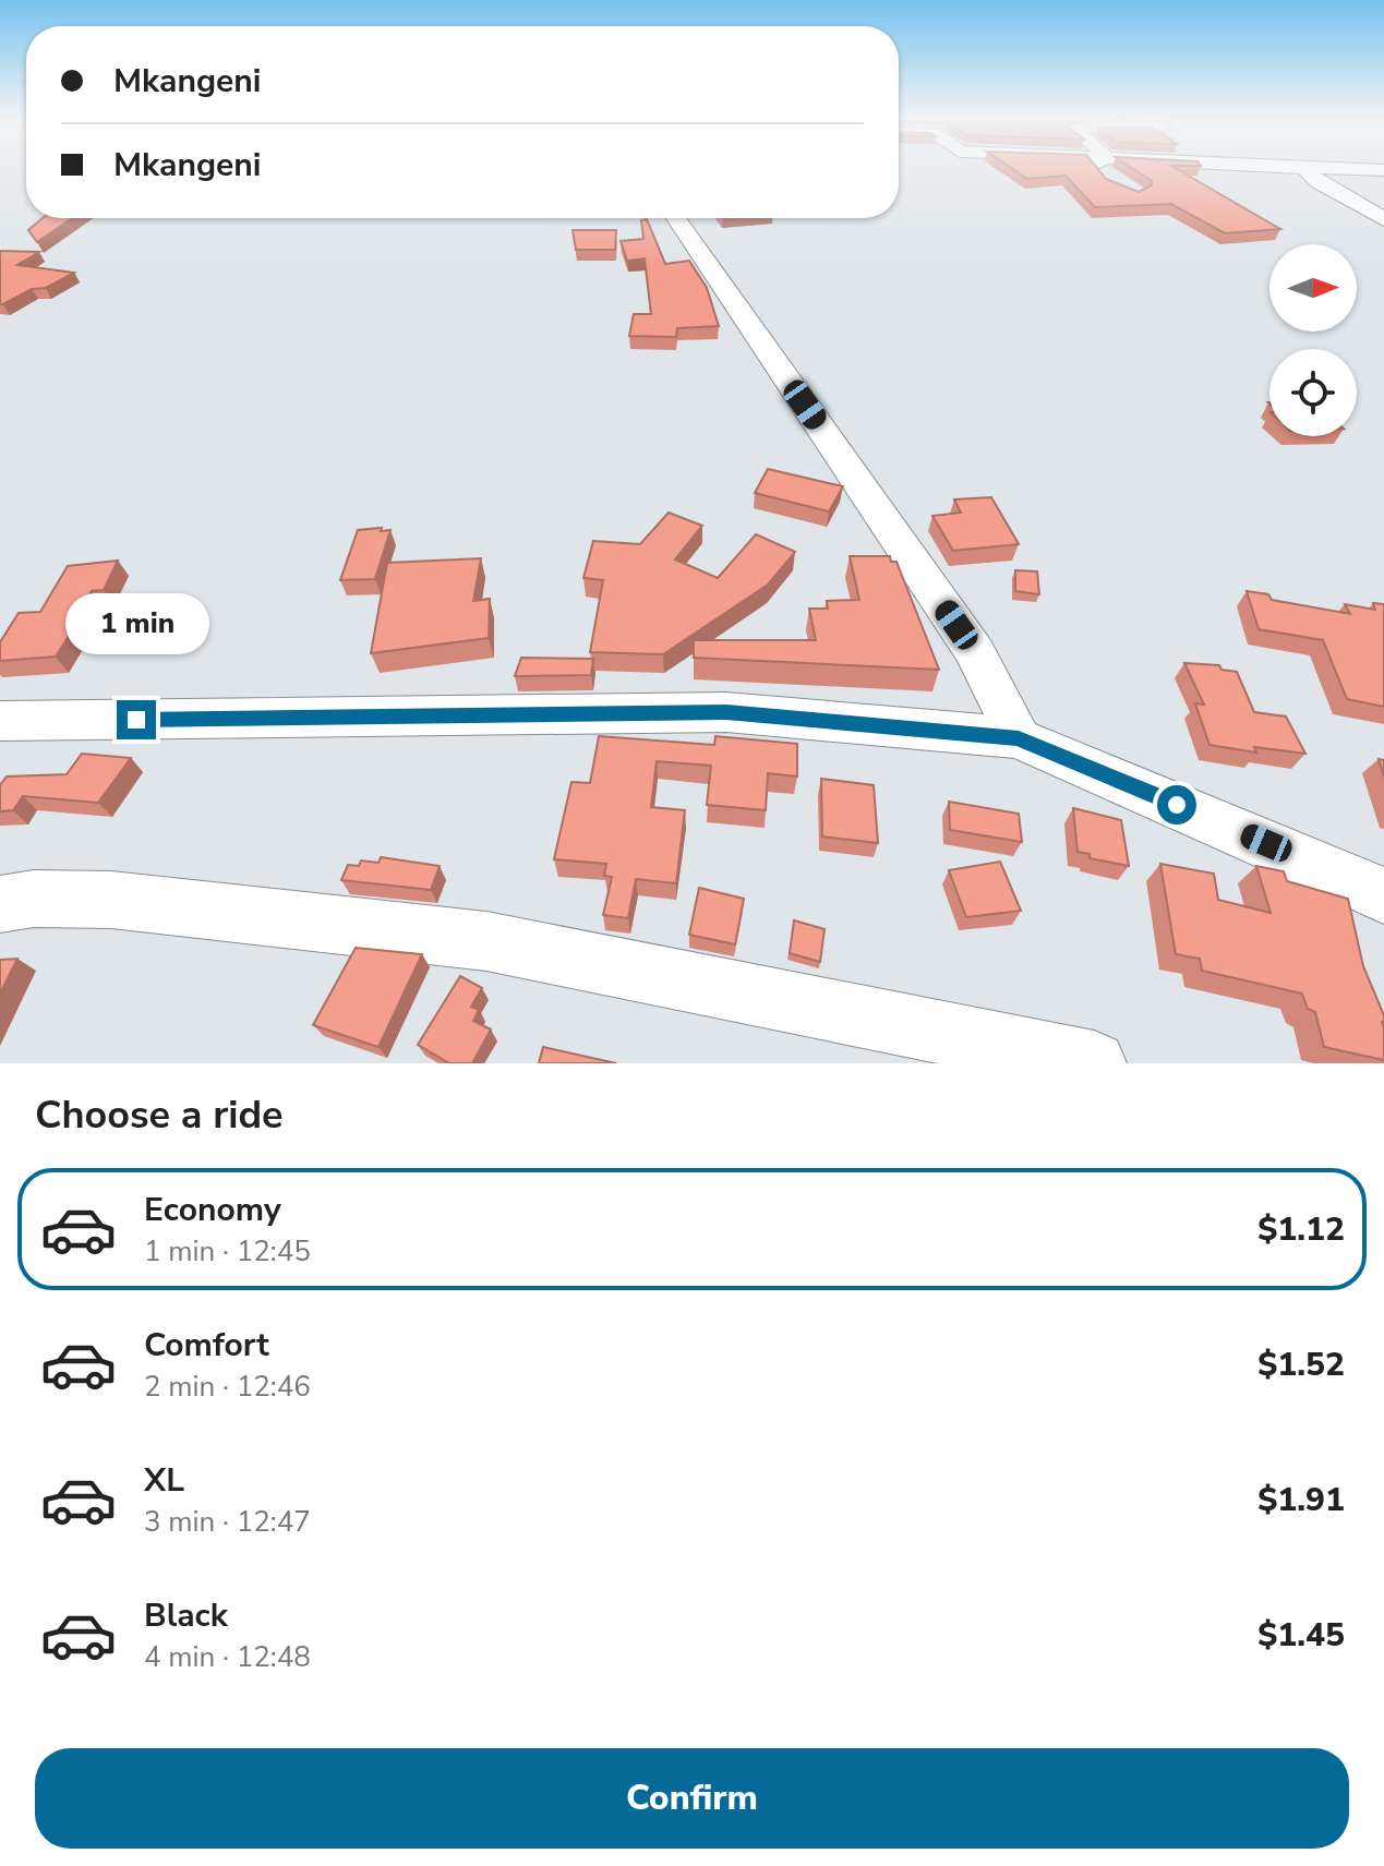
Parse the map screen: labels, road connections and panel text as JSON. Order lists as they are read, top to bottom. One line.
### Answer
{"north":"right","page":{"banner":["Mkangeni","Mkangeni"],"bubble":"1 min","heading":"Choose a ride","list":[{"name":"Economy","note":"1 min · 12:45","value":"$1.12"},{"name":"Comfort","note":"2 min · 12:46","value":"$1.52"},{"name":"XL","note":"3 min · 12:47","value":"$1.91"},{"name":"Black","note":"4 min · 12:48","value":"$1.45"}],"buttons":"Confirm"}}
